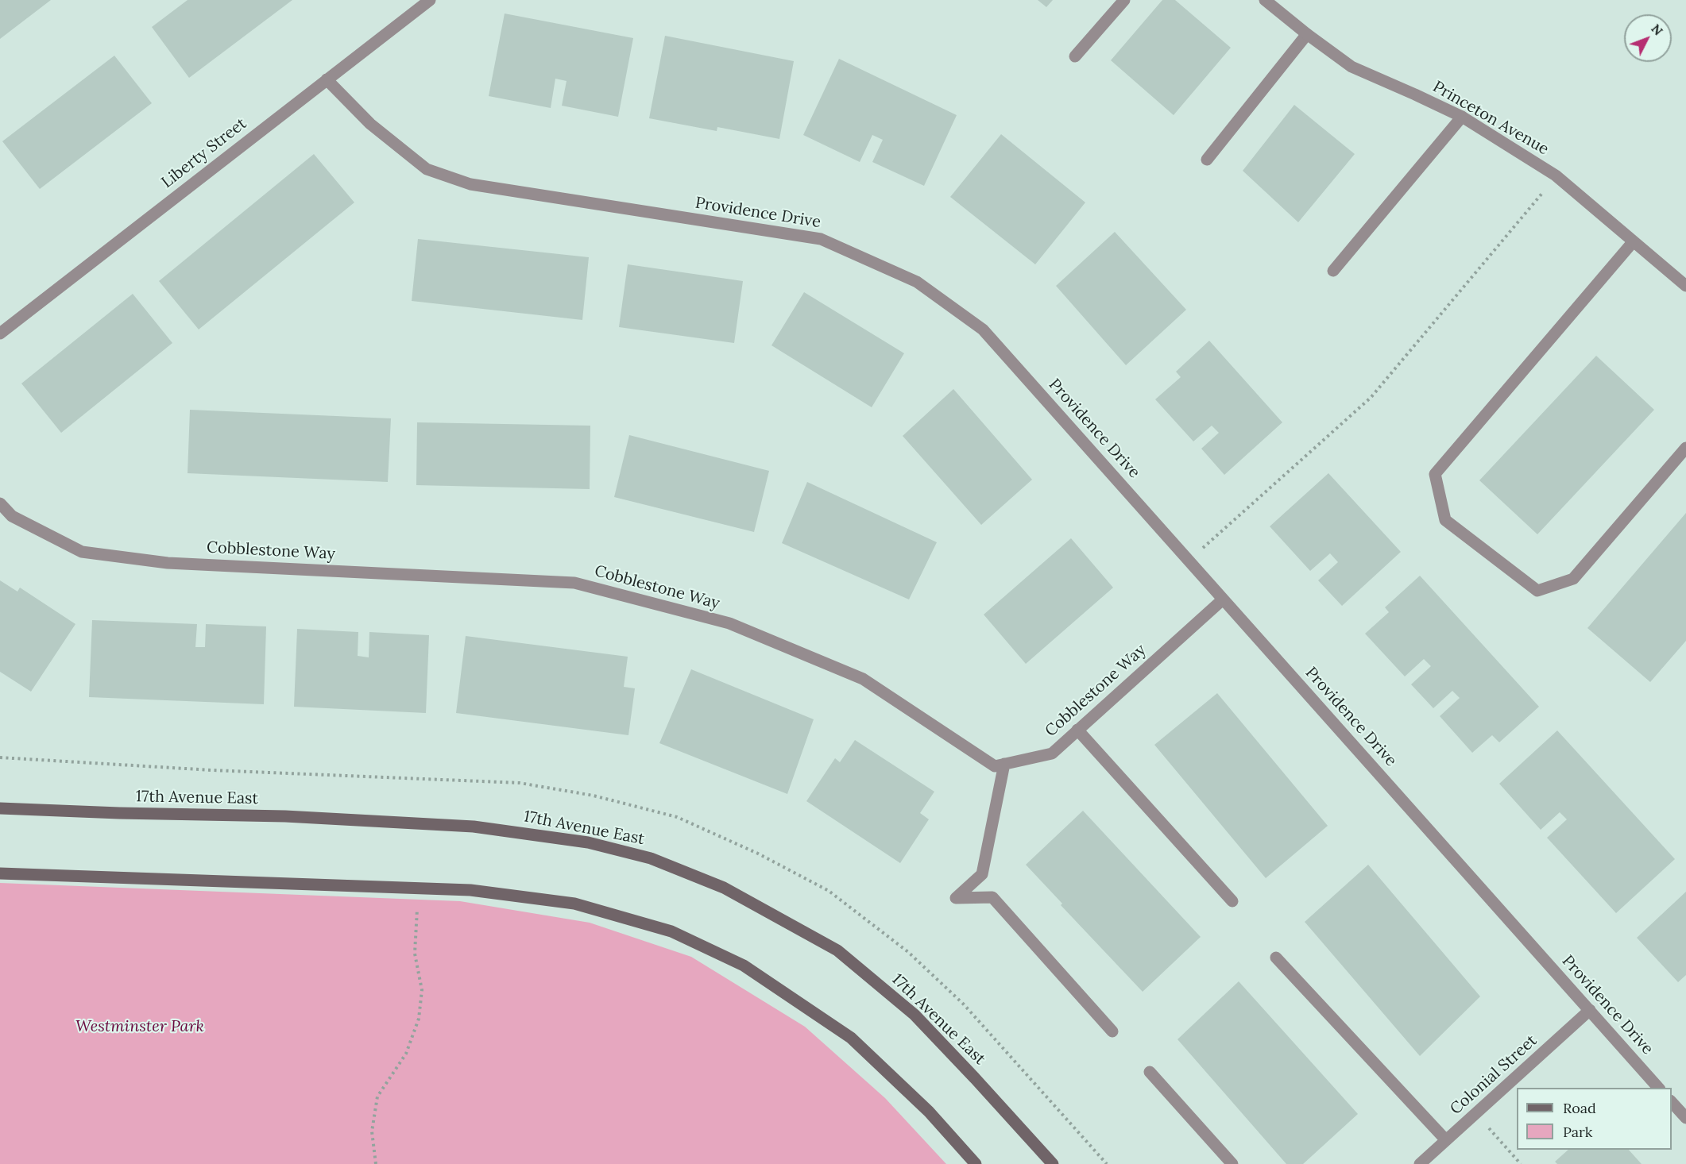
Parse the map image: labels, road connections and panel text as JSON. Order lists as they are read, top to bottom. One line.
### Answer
{"streets":{"street":["Princeton Avenue","Liberty Street","Providence Drive","Cobblestone Way","17th Avenue East","Colonial Street"]},"crossings":[["Liberty Street","Providence Drive"],["Providence Drive","Cobblestone Way"],["Providence Drive","Colonial Street"]],"parks":["Westminster Park"],"legend":["Road","Park"],"north":"top right"}
